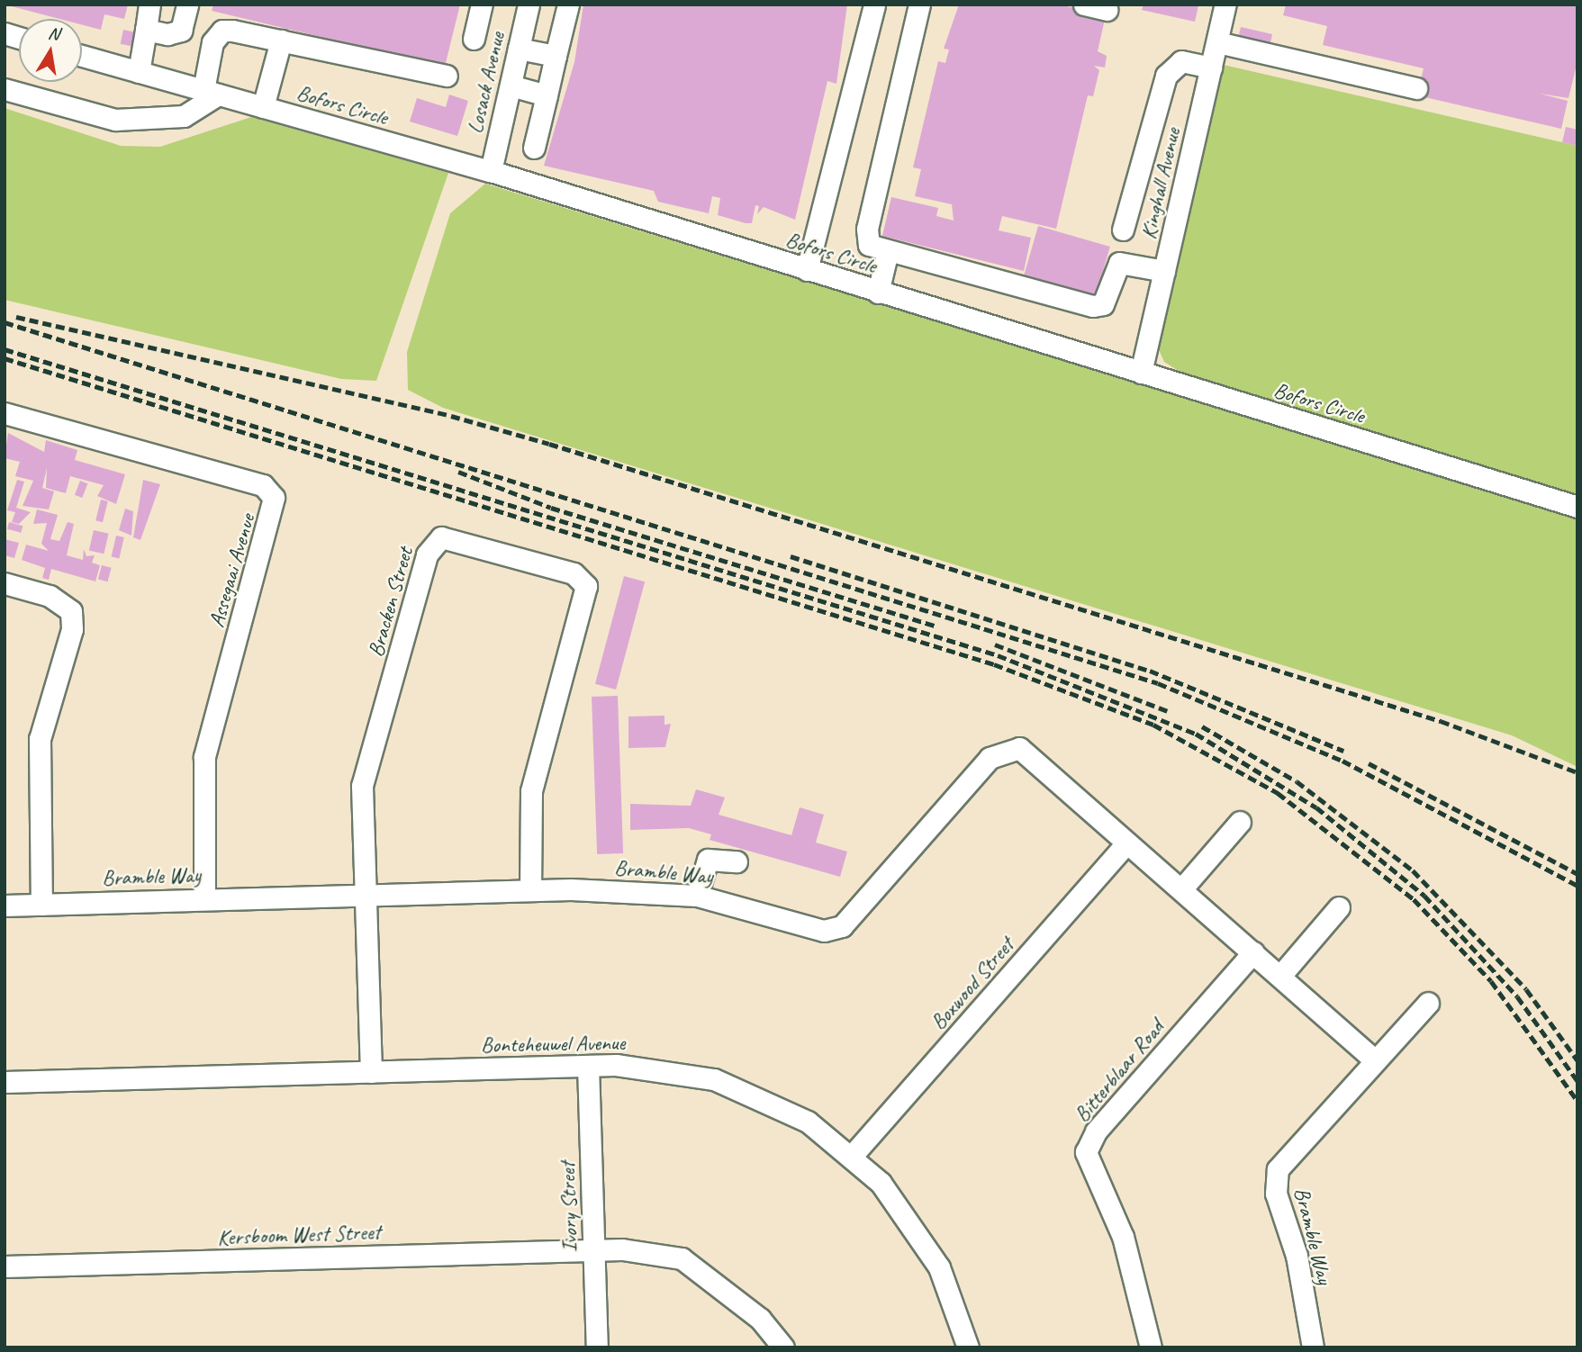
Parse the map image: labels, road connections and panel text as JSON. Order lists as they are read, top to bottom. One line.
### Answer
{"streets":{"street":["Losack Avenue","Bofors Circle","Kinghall Avenue","Assegaai Avenue","Bracken Street","Bramble Way","Boxwood Street","Bonteheuwel Avenue","Bitterblaar Road","Ivory Street","Kersboom West Street"]},"crossings":[["Losack Avenue","Bofors Circle"],["Bofors Circle","Kinghall Avenue"],["Assegaai Avenue","Bramble Way"],["Bracken Street","Bramble Way"],["Bracken Street","Bonteheuwel Avenue"],["Bramble Way","Boxwood Street"],["Bramble Way","Bitterblaar Road"],["Boxwood Street","Bonteheuwel Avenue"],["Bonteheuwel Avenue","Ivory Street"],["Ivory Street","Kersboom West Street"]],"north":"top"}
